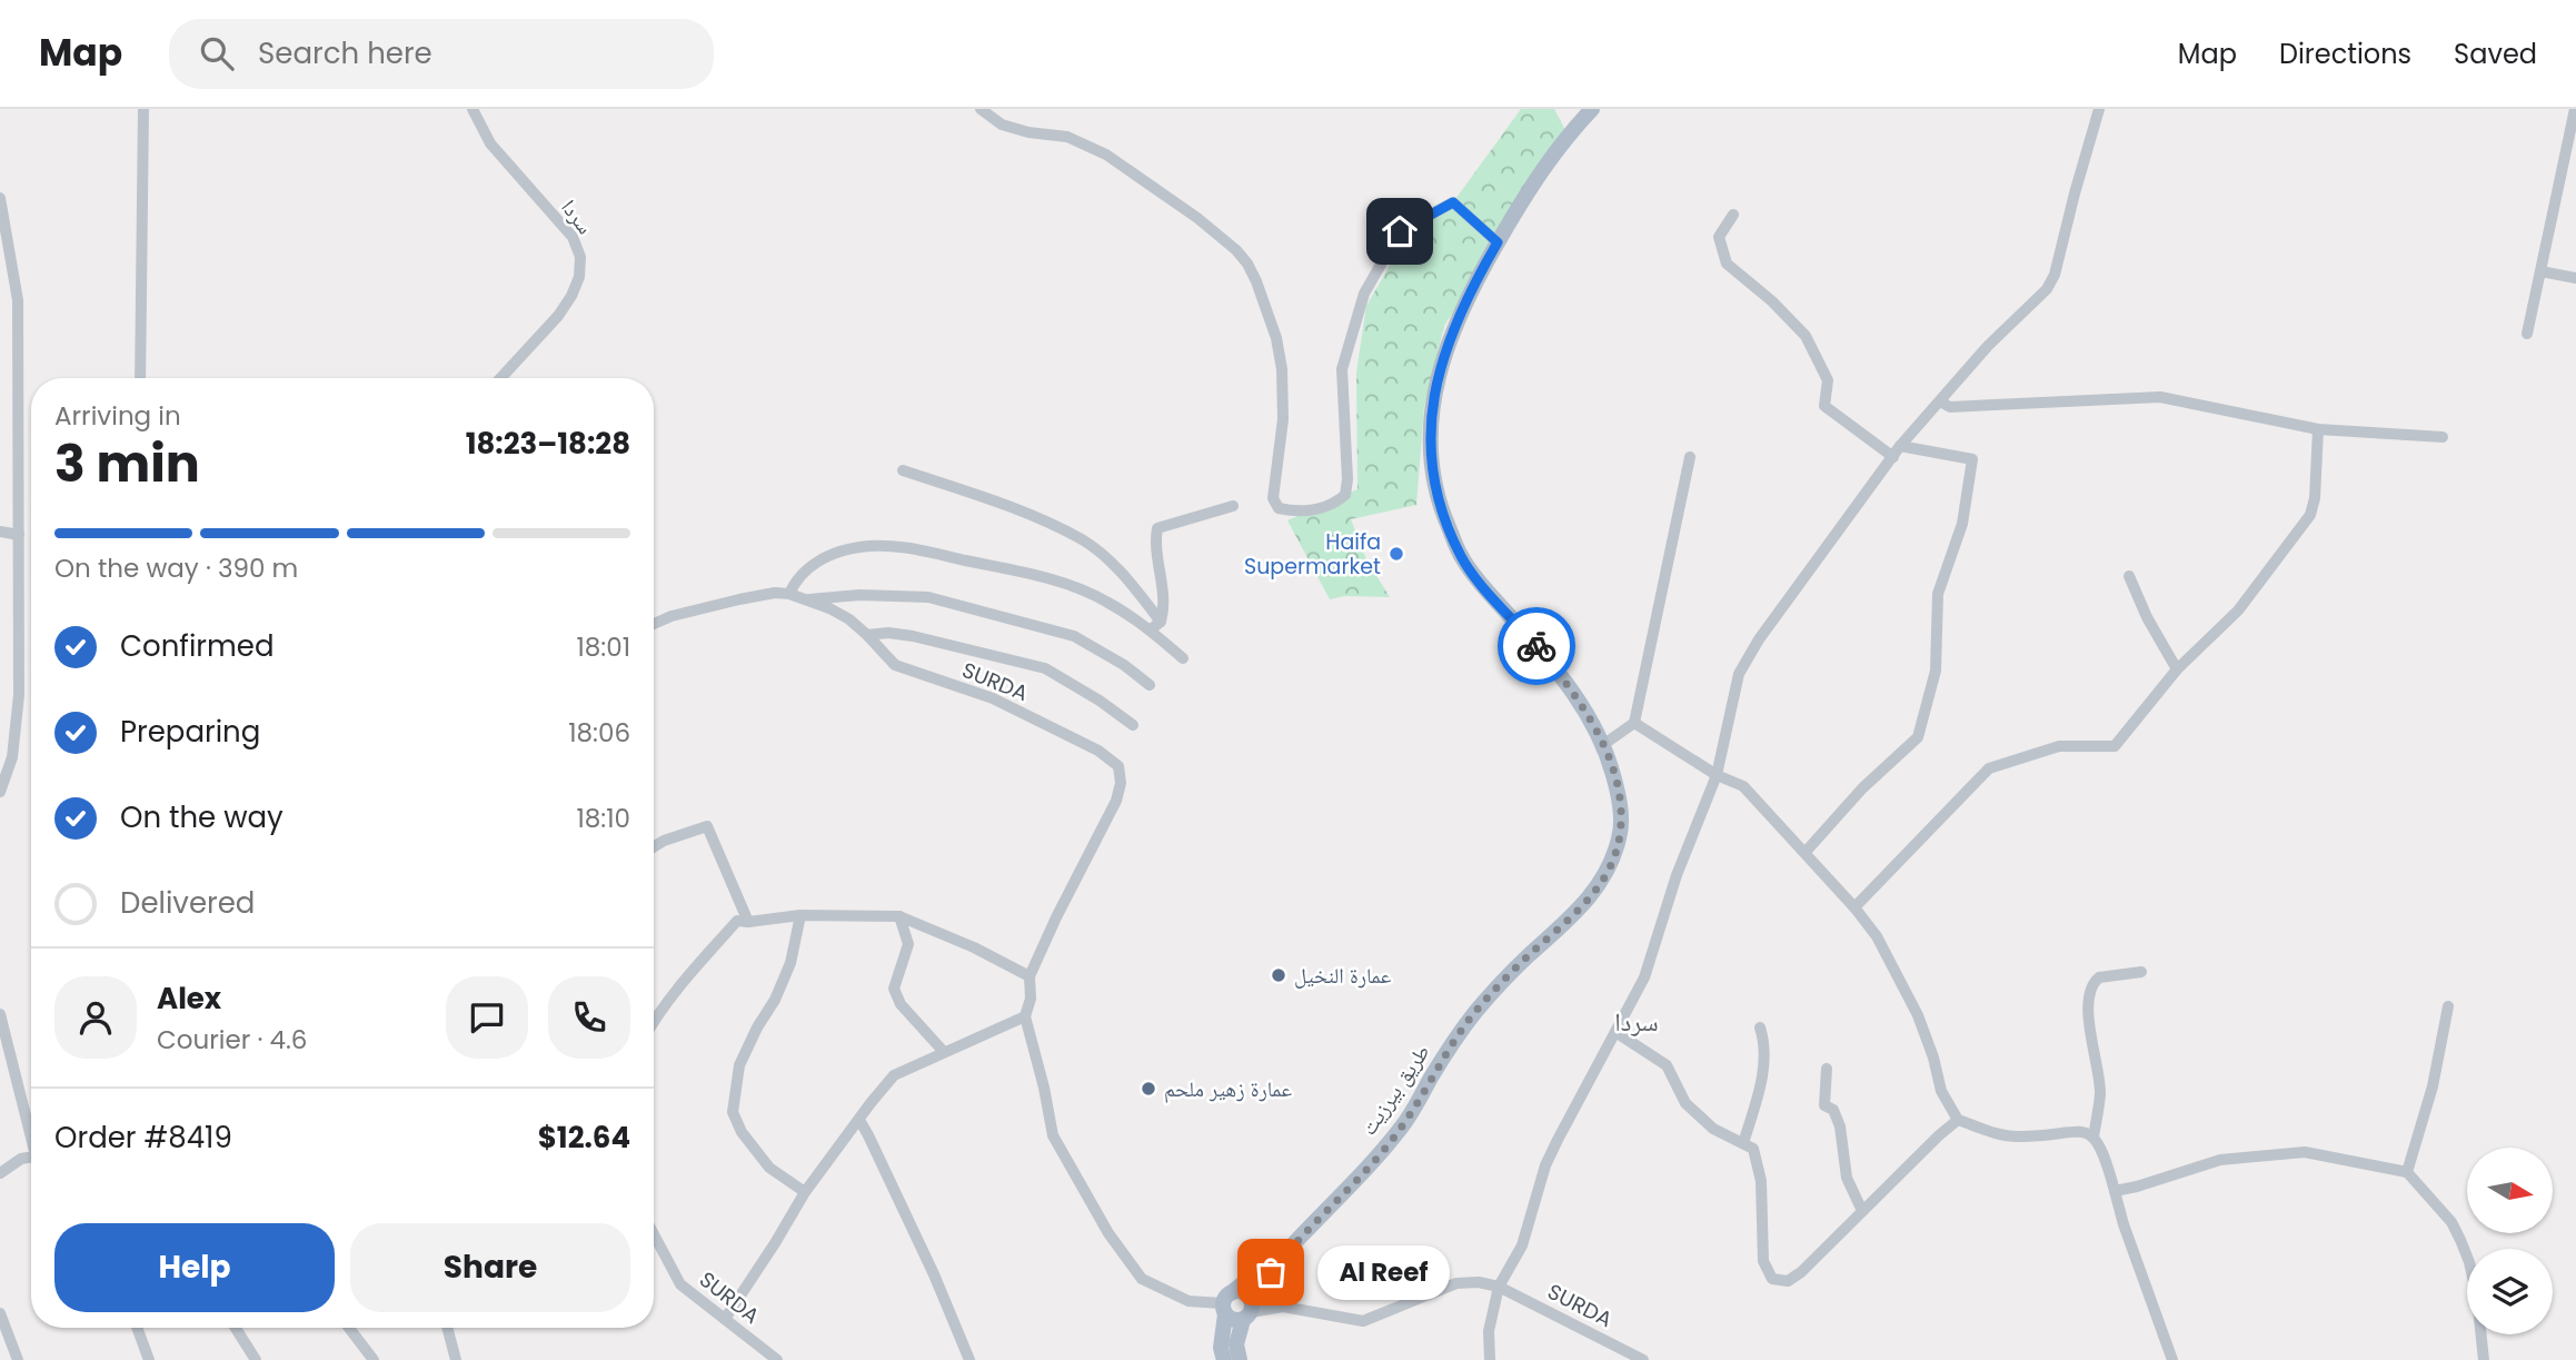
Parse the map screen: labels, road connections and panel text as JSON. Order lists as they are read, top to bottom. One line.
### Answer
{"streets":{"main road":["طريق بيرزيت"],"street":["سردا","SURDA"]},"districts":["سردا"],"places":["Haifa Supermarket","عمارة النخيل","عمارة زهير ملحم","Al Reef"],"north":"right","page":{"header":"Map","search":"Search here","nav":["Map","Directions","Saved"],"heading":["3 min","Arriving in","18:23–18:28"],"panel":["Alex","Courier · 4.6","Order #8419","$12.64"],"bar":"On the way · 390 m","list":[["Confirmed","18:01"],["Preparing","18:06"],["On the way","18:10"],"Delivered"],"buttons":["Help","Share"],"bubble":"Al Reef"}}
